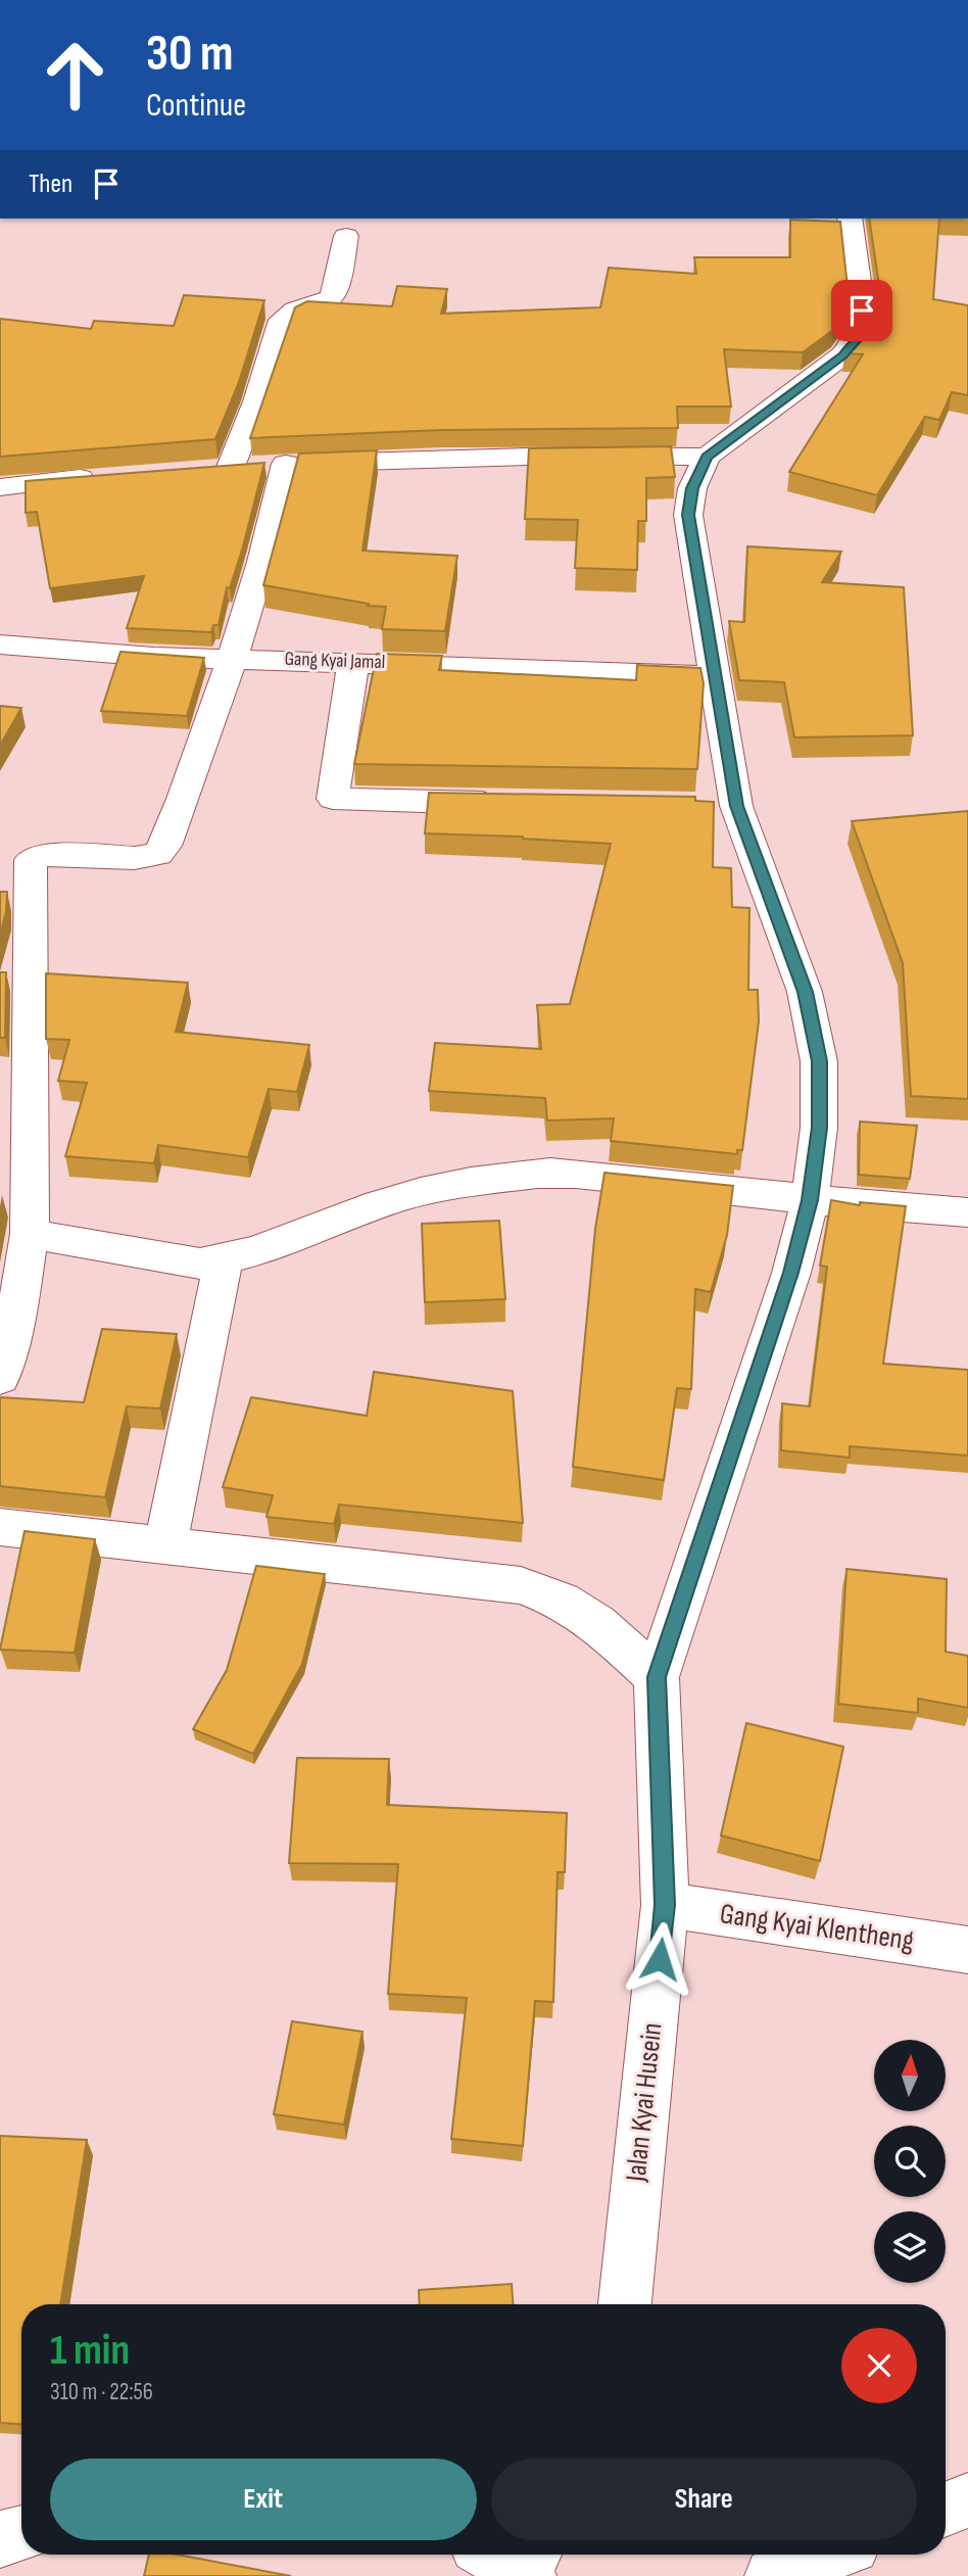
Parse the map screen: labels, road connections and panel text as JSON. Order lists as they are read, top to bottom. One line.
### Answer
{"streets":{"street":["Gang Kyai Jamal","Gang Kyai Klentheng","Jalan Kyai Husein"]},"crossings":[["Gang Kyai Klentheng","Jalan Kyai Husein"]],"north":"top","page":{"turn":["30 m","Continue"],"then":"Then","heading":["1 min","310 m · 22:56"],"buttons":["Exit","Share"]}}
